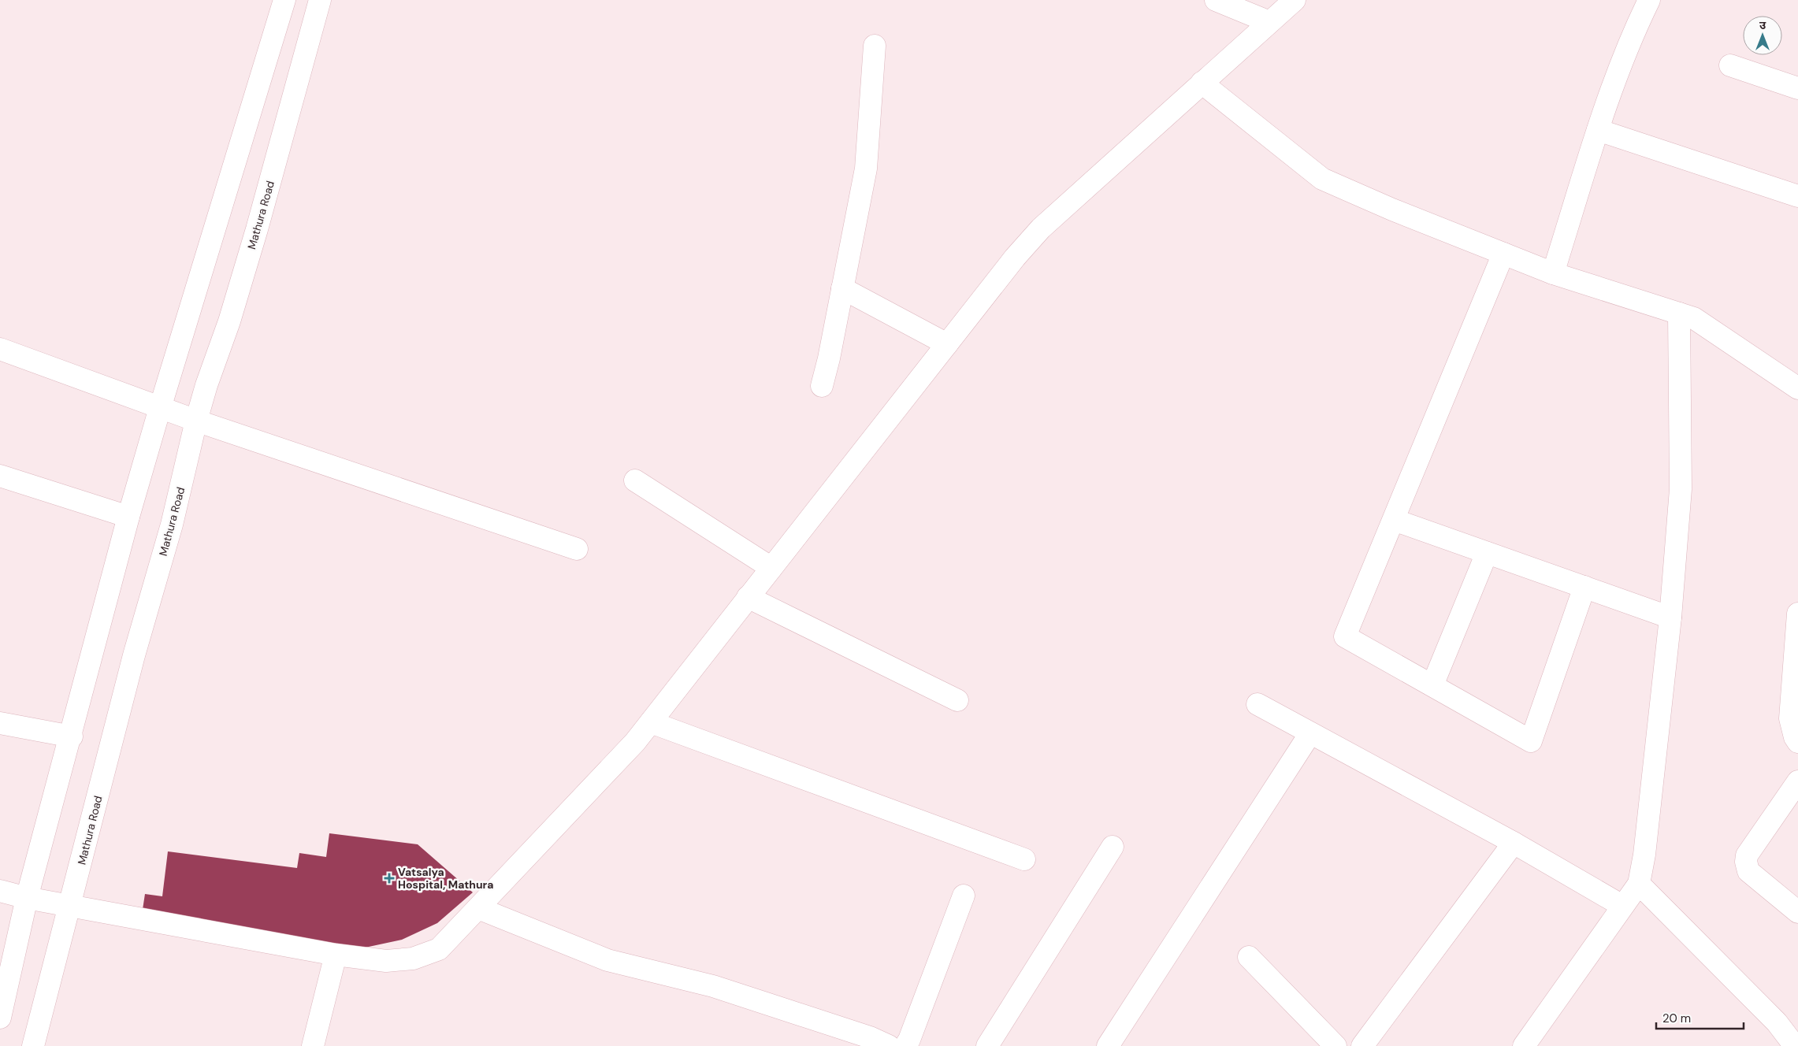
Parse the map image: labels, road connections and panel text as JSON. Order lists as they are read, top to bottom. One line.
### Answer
{"streets":{"street":["Mathura Road"]},"places":{"health":["Vatsalya Hospital, Mathura"]},"scale_bar":"20 m","north":"top"}
